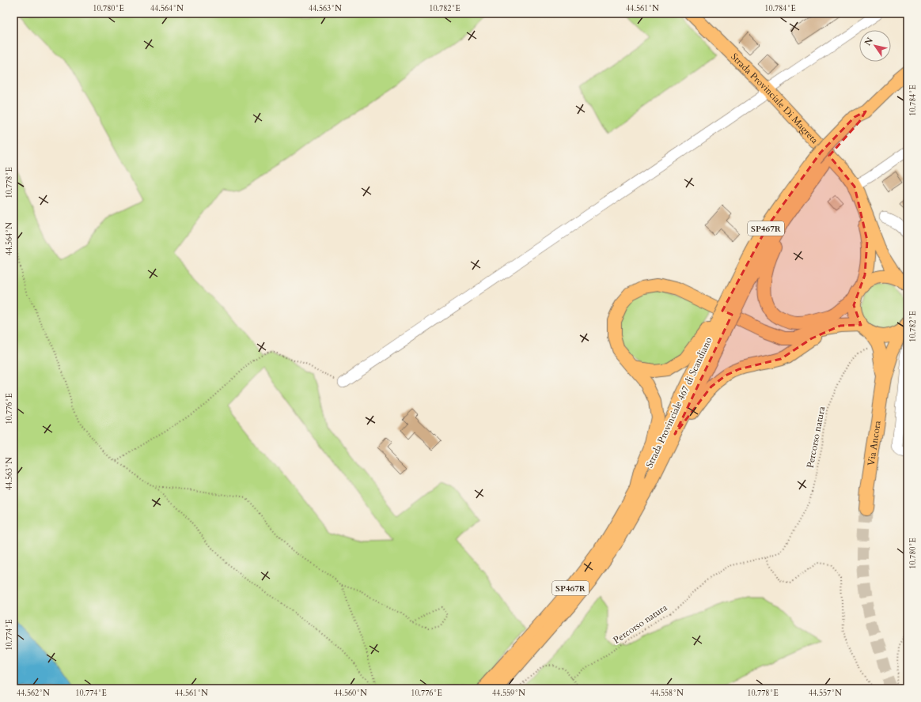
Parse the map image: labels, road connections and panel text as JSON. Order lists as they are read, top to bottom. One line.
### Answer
{"streets":{"main road":["Strada Provinciale Di Magreta","SP467R","Strada Provinciale 467 di Scandiano","Via Ancora"],"path":["Percorso natura"]},"north":"top left","coordinates":["10.780°E","44.564°N","44.563°N","10.782°E","44.561°N","10.784°E","10.778°E","10.776°E","10.774°E","44.562°N","44.560°N","44.559°N","44.558°N","44.557°N"]}
